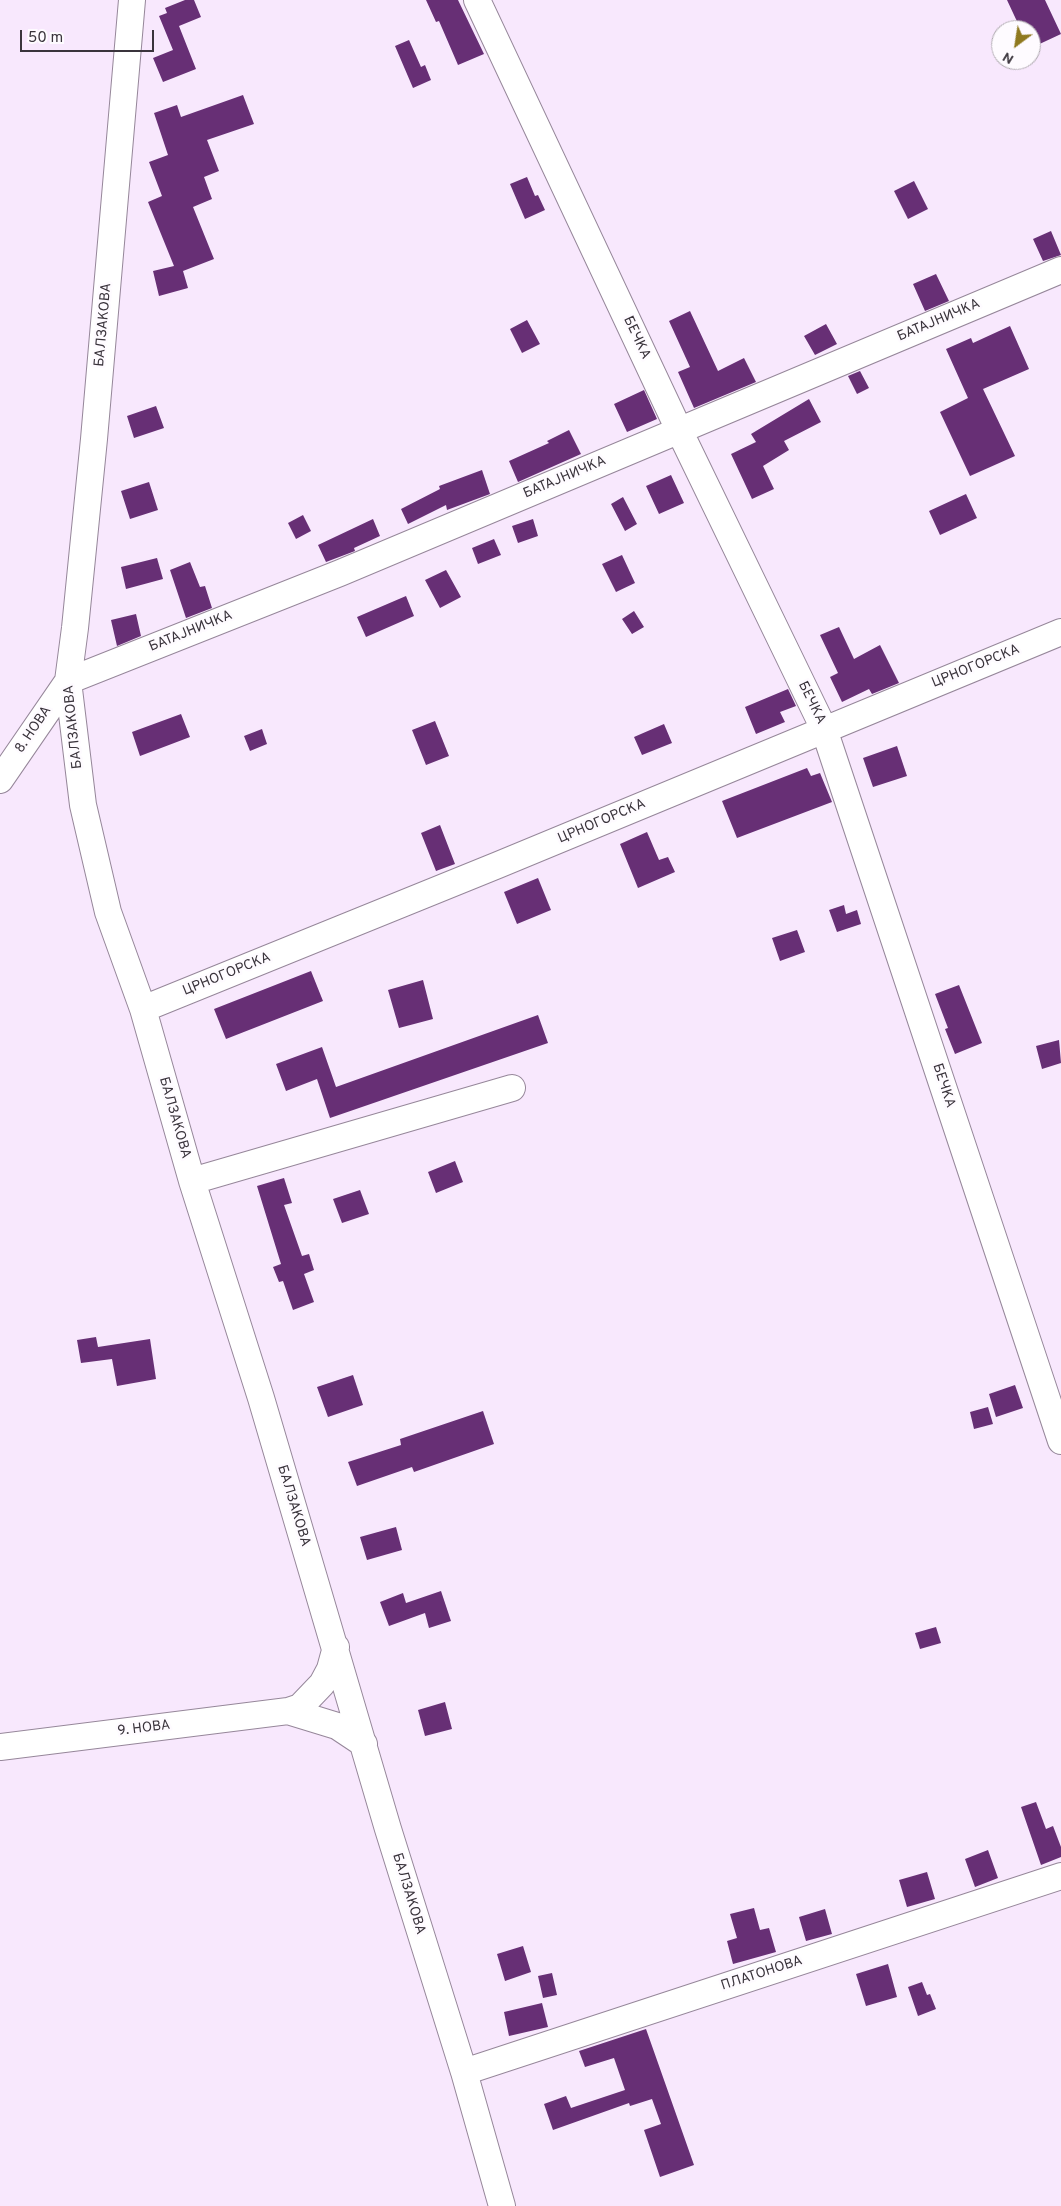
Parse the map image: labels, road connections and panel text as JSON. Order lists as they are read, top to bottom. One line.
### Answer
{"streets":{"street":["БАТАЈНИЧКА","БАЛЗАКОВА","БЕЧКА","ЦРНОГОРСКА","8. НОВА","9. НОВА","ПЛАТОНОВА"]},"crossings":[["БАТАЈНИЧКА","БАЛЗАКОВА"],["БАТАЈНИЧКА","БЕЧКА"],["БАТАЈНИЧКА","8. НОВА"],["БАЛЗАКОВА","ЦРНОГОРСКА"],["БАЛЗАКОВА","8. НОВА"],["БАЛЗАКОВА","9. НОВА"],["БАЛЗАКОВА","ПЛАТОНОВА"],["БЕЧКА","ЦРНОГОРСКА"]],"scale_bar":"50 m","north":"bottom left"}
